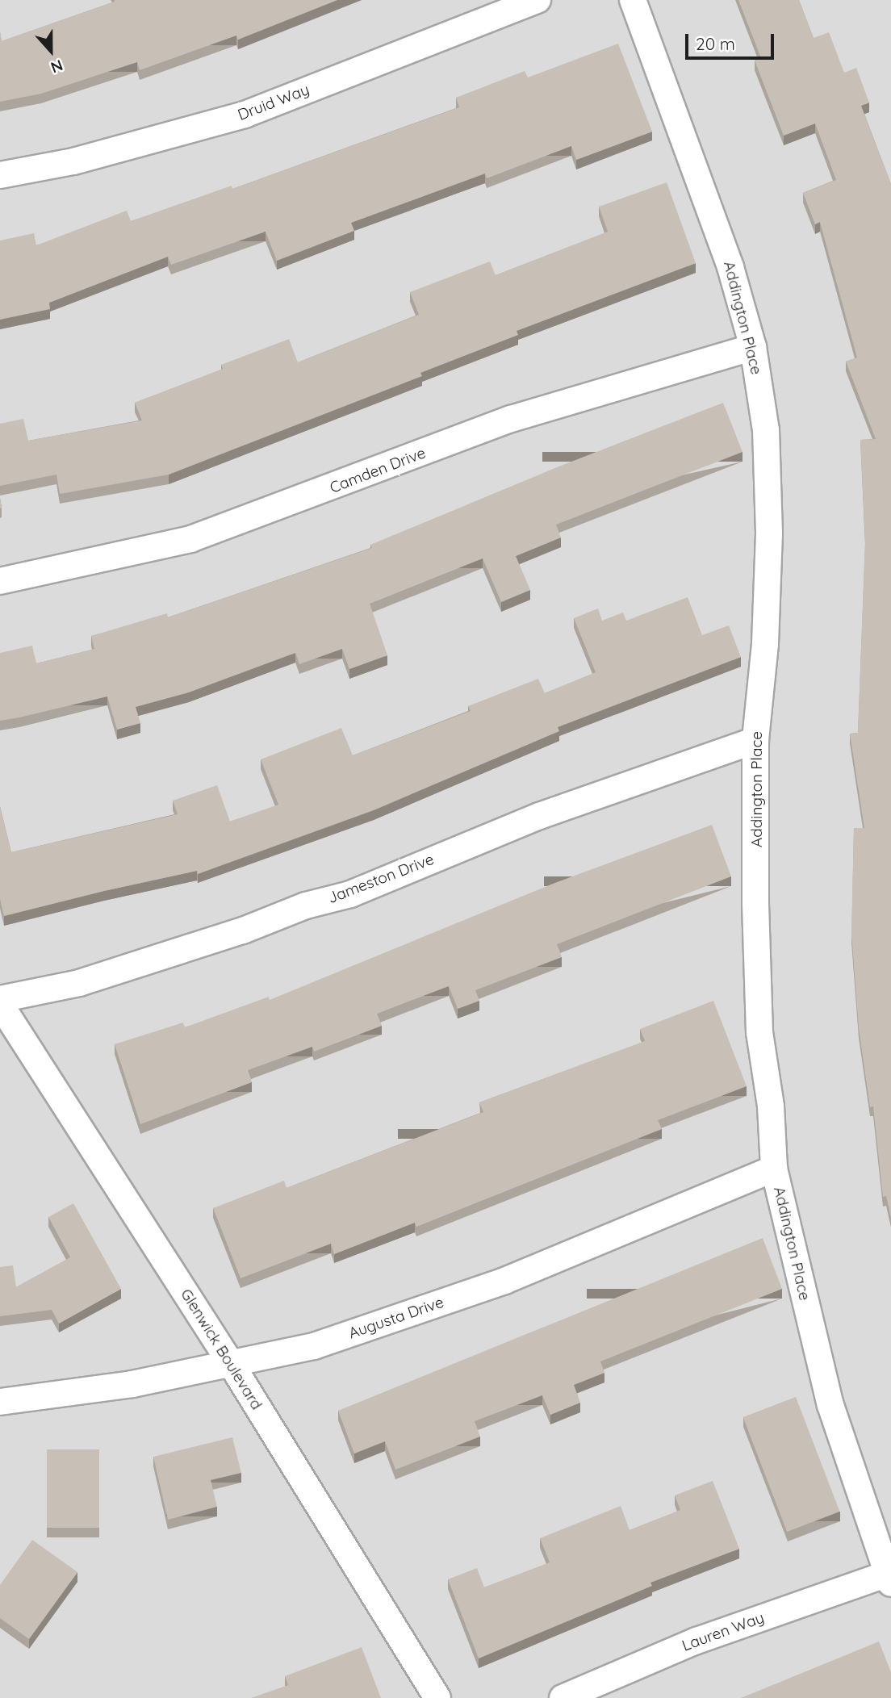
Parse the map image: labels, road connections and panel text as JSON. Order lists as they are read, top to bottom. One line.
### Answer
{"streets":{"street":["Druid Way","Addington Place","Camden Drive","Jameston Drive","Augusta Drive","Glenwick Boulevard","Lauren Way"]},"crossings":[["Addington Place","Camden Drive"],["Addington Place","Jameston Drive"],["Addington Place","Augusta Drive"],["Addington Place","Lauren Way"],["Augusta Drive","Glenwick Boulevard"]],"scale_bar":"20 m","north":"bottom"}
